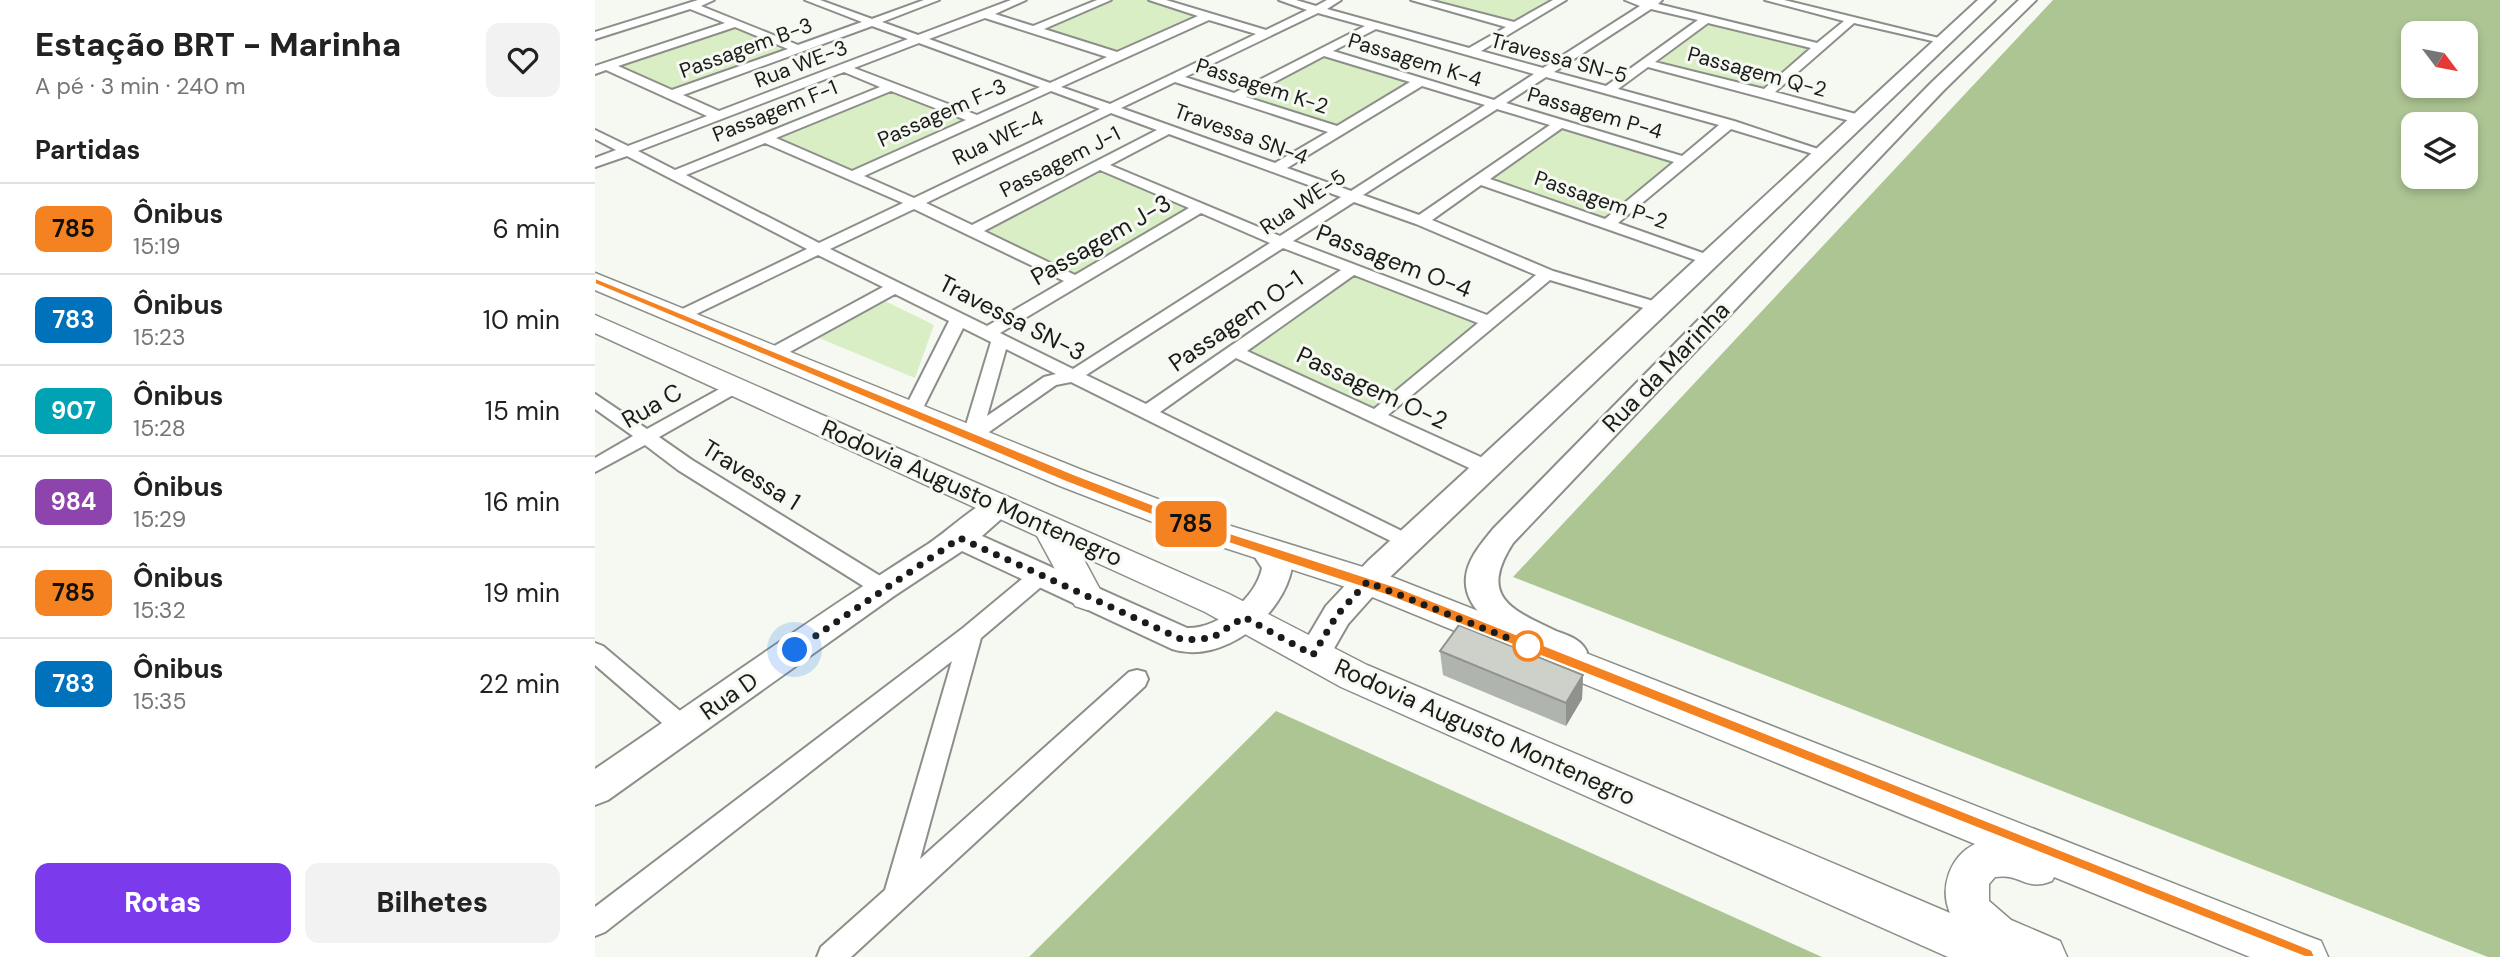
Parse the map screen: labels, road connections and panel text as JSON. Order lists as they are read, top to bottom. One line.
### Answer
{"streets":{"main road":["Rua da Marinha","Rodovia Augusto Montenegro","Rua D"],"street":["Passagem B-3","Travessa SN-5","Passagem K-4","Rua WE-3","Passagem Q-2","Passagem K-2","Passagem F-1","Passagem F-3","Passagem P-4","Travessa SN-4","Rua WE-4","Passagem J-1","Passagem P-2","Rua WE-5","Passagem J-3","Passagem O-4","Travessa SN-3","Passagem O-1","Passagem O-2","Rua C","Travessa 1"]},"crossings":[["Passagem B-3","Travessa SN-4"],["Travessa SN-5","Rua WE-4"],["Travessa SN-5","Rua WE-5"],["Travessa SN-5","Rua da Marinha"],["Passagem K-4","Passagem P-4"],["Passagem K-4","Rua WE-5"],["Rua WE-3","Travessa SN-4"],["Rua WE-3","Travessa SN-3"],["Passagem Q-2","Rua da Marinha"],["Passagem K-2","Rua WE-4"],["Passagem F-1","Travessa SN-3"],["Passagem F-3","Travessa SN-4"],["Passagem P-4","Rua WE-5"],["Travessa SN-4","Rua WE-4"],["Travessa SN-4","Passagem J-1"],["Travessa SN-4","Rua WE-5"],["Travessa SN-4","Rua da Marinha"],["Rua WE-4","Travessa SN-3"],["Rua WE-4","Rodovia Augusto Montenegro"],["Passagem P-2","Rua da Marinha"],["Rua WE-5","Passagem O-4"],["Rua WE-5","Travessa SN-3"],["Rua WE-5","Rodovia Augusto Montenegro"],["Passagem J-3","Travessa SN-3"],["Passagem O-4","Passagem O-1"],["Travessa SN-3","Passagem O-1"],["Travessa SN-3","Rua da Marinha"],["Passagem O-1","Passagem O-2"],["Rua da Marinha","Passagem O-2"],["Rua da Marinha","Rodovia Augusto Montenegro"],["Rua C","Travessa 1"],["Rua C","Rodovia Augusto Montenegro"],["Travessa 1","Rua D"],["Rodovia Augusto Montenegro","Rua D"]],"lines":["bus line 785"],"north":"bottom right","page":{"heading":[["Estação BRT - Marinha","A pé · 3 min · 240 m"],"Partidas"],"on_map":"785","list":[{"mark":"785","name":"Ônibus","note":"15:19","value":"6 min"},{"mark":"783","name":"Ônibus","note":"15:23","value":"10 min"},{"mark":"907","name":"Ônibus","note":"15:28","value":"15 min"},{"mark":"984","name":"Ônibus","note":"15:29","value":"16 min"},{"mark":"785","name":"Ônibus","note":"15:32","value":"19 min"},{"mark":"783","name":"Ônibus","note":"15:35","value":"22 min"}],"buttons":["Rotas","Bilhetes"]}}
